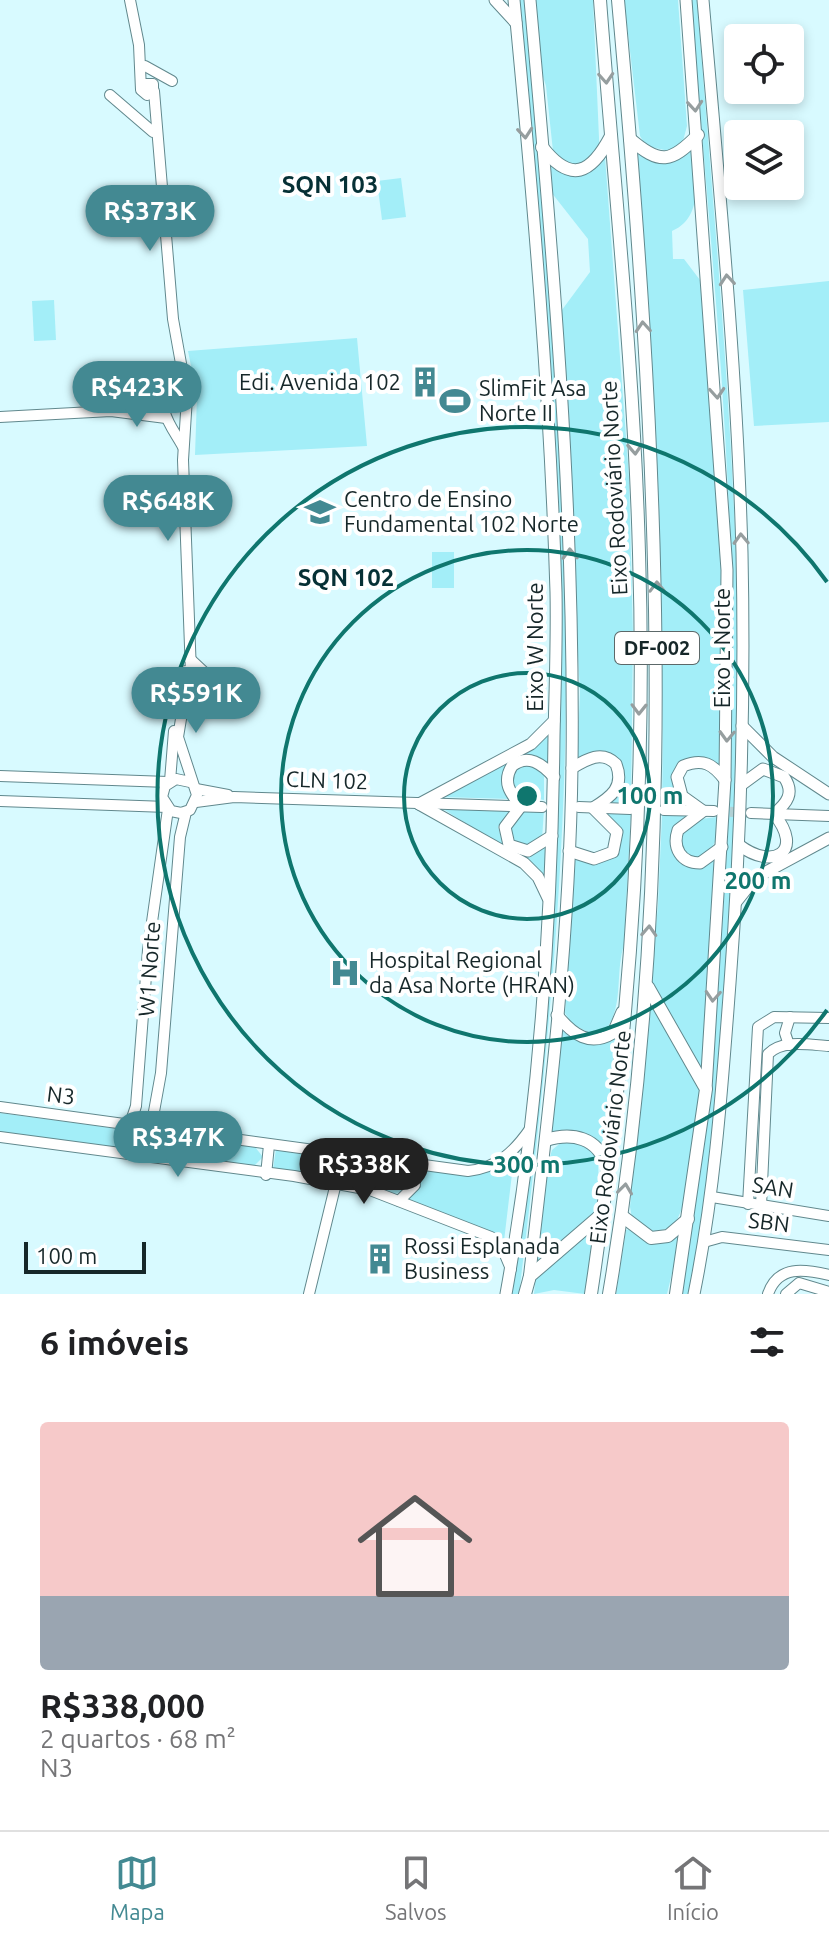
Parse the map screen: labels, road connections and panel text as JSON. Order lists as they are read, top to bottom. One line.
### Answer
{"streets":{"highway":["Eixo Rodoviário Norte","DF-002"],"main road":["Eixo W Norte","Eixo L Norte","CLN 102","W1 Norte","N3","SAN","SBN"]},"crossings":[["Eixo Rodoviário Norte","Eixo W Norte"],["Eixo Rodoviário Norte","Eixo L Norte"],["Eixo W Norte","N3"],["Eixo L Norte","SAN"],["Eixo L Norte","SBN"],["CLN 102","W1 Norte"],["W1 Norte","N3"]],"districts":["SQN 103","SQN 102"],"places":{"building":["Edi. Avenida 102","Rossi Esplanada Business"],"sports":["SlimFit Asa Norte II"],"school or university":["Centro de Ensino Fundamental 102 Norte"],"hospital":["Hospital Regional da Asa Norte (HRAN)"]},"scale_bar":"100 m","page":{"price":["R$373K","R$423K","R$648K","R$591K","R$347K","R$338K"],"scale":"100 m","heading":"6 imóveis","list":[{"name":"R$338,000","note":"2 quartos · 68 m² · N3"}],"tabs":["Mapa","Salvos","Início"]},"rings":["100 m","200 m","300 m"]}
